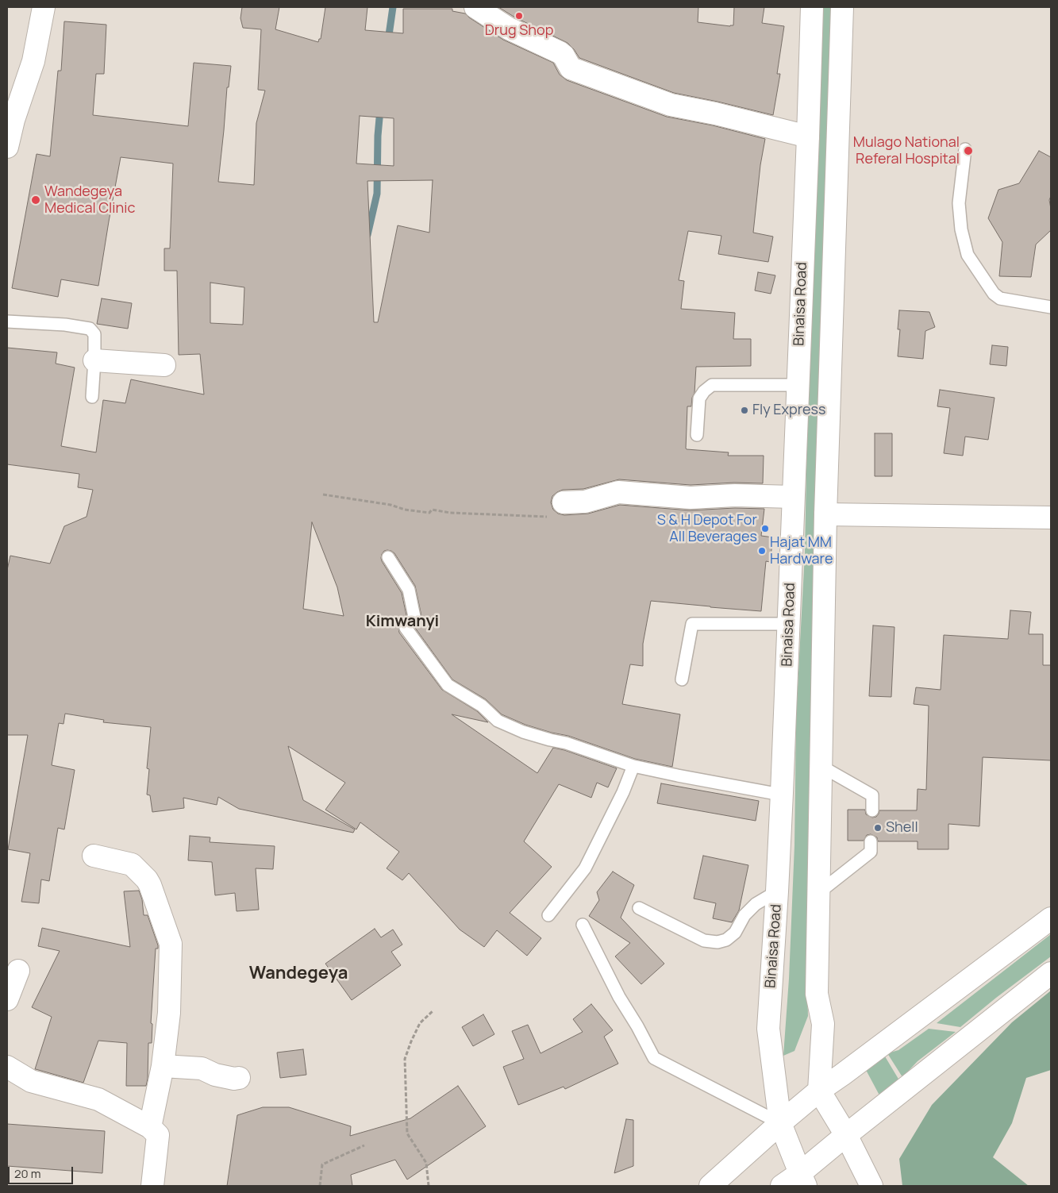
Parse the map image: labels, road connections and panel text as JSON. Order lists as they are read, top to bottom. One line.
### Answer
{"streets":{"main road":["Binaisa Road"]},"districts":["Kimwanyi","Wandegeya"],"places":["Drug Shop","Mulago National Referal Hospital","Wandegeya Medical Clinic","Fly Express","S & H Depot For All Beverages","Hajat MM Hardware","Shell"],"scale_bar":"20 m"}
